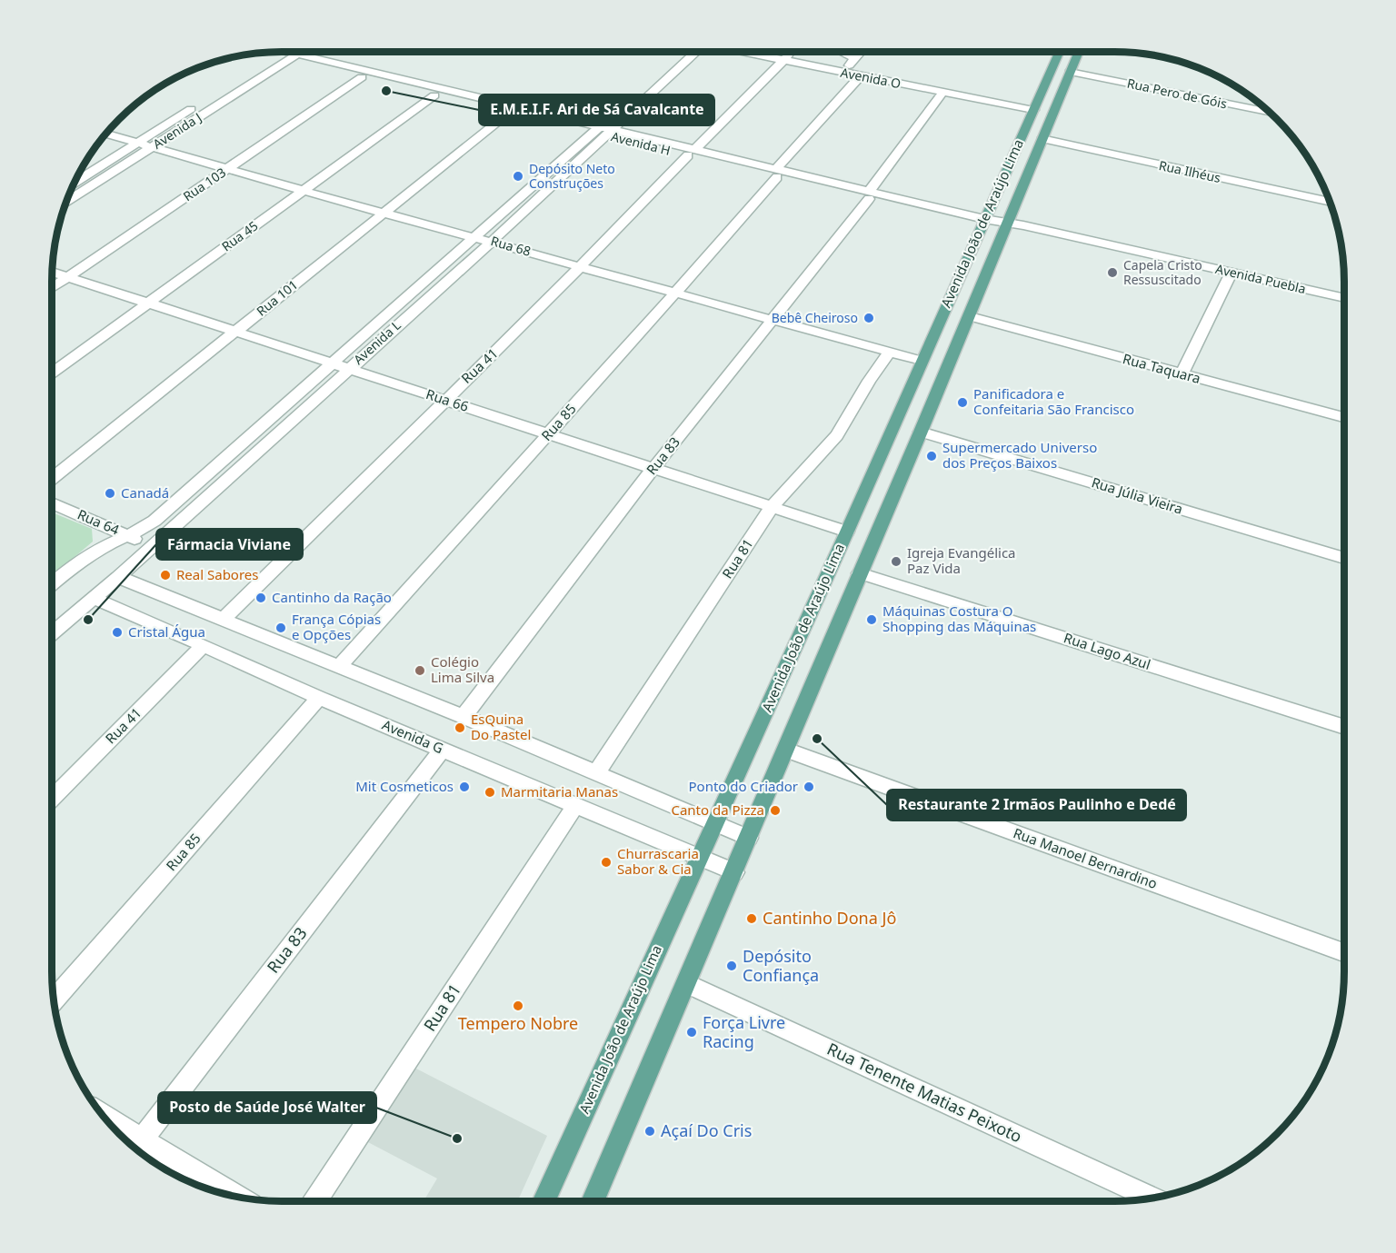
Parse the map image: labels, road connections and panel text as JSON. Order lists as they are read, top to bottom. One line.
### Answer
{"streets":{"main road":["Avenida João de Araújo Lima"],"street":["Avenida O","Rua Pero de Góis","Avenida J","Avenida H","Rua Ilhéus","Rua 103","Rua 45","Rua 68","Avenida Puebla","Rua 101","Avenida L","Rua 41","Rua Taquara","Rua 66","Rua 85","Rua 83","Rua Júlia Vieira","Rua 64","Rua 81","Rua Lago Azul","Avenida G","Rua Manoel Bernardino","Rua Tenente Matias Peixoto"]},"crossings":[["Avenida O","Avenida João de Araújo Lima"],["Avenida O","Rua 41"],["Avenida O","Rua 85"],["Avenida O","Rua 83"],["Rua Pero de Góis","Avenida João de Araújo Lima"],["Avenida J","Avenida H"],["Avenida J","Rua 68"],["Avenida H","Rua 103"],["Avenida H","Avenida João de Araújo Lima"],["Avenida H","Rua 45"],["Avenida H","Avenida Puebla"],["Avenida H","Rua 101"],["Avenida H","Avenida L"],["Avenida H","Rua 41"],["Avenida H","Rua 85"],["Avenida H","Rua 83"],["Rua Ilhéus","Avenida João de Araújo Lima"],["Rua 103","Rua 68"],["Rua 103","Rua 66"],["Avenida João de Araújo Lima","Rua 68"],["Avenida João de Araújo Lima","Avenida Puebla"],["Avenida João de Araújo Lima","Rua Taquara"],["Avenida João de Araújo Lima","Rua 66"],["Avenida João de Araújo Lima","Rua Júlia Vieira"],["Avenida João de Araújo Lima","Rua Lago Azul"],["Avenida João de Araújo Lima","Avenida G"],["Avenida João de Araújo Lima","Rua Manoel Bernardino"],["Avenida João de Araújo Lima","Rua Tenente Matias Peixoto"],["Rua 45","Rua 68"],["Rua 45","Rua 66"],["Rua 68","Rua 101"],["Rua 68","Avenida L"],["Rua 68","Rua 41"],["Rua 68","Rua 85"],["Rua 68","Rua 83"],["Rua 68","Rua 81"],["Rua 101","Rua 66"],["Avenida L","Rua 66"],["Avenida L","Rua 64"],["Avenida L","Avenida G"],["Rua 41","Rua 66"],["Rua 41","Avenida G"],["Rua 66","Rua 85"],["Rua 66","Rua 83"],["Rua 66","Rua 81"],["Rua 85","Avenida G"],["Rua 83","Avenida G"],["Rua 81","Avenida G"]],"places":["E.M.E.I.F. Ari de Sá Cavalcante","Depósito Neto Construções","Capela Cristo Ressuscitado","Bebê Cheiroso","Panificadora e Confeitaria São Francisco","Supermercado Universo dos Preços Baixos","Canadá","Igreja Evangélica Paz Vida","Real Sabores","Cantinho da Ração","Fármacia Viviane","Máquinas Costura O Shopping das Máquinas","França Cópias e Opções","Cristal Água","Colégio Lima Silva","EsQuina Do Pastel","Restaurante 2 Irmãos Paulinho e Dedé","Mit Cosmeticos","Ponto do Criador","Marmitaria Manas","Canto da Pizza","Churrascaria Sabor & Cia","Cantinho Dona Jô","Depósito Confiança","Tempero Nobre","Força Livre Racing","Açaí Do Cris","Posto de Saúde José Walter"]}
